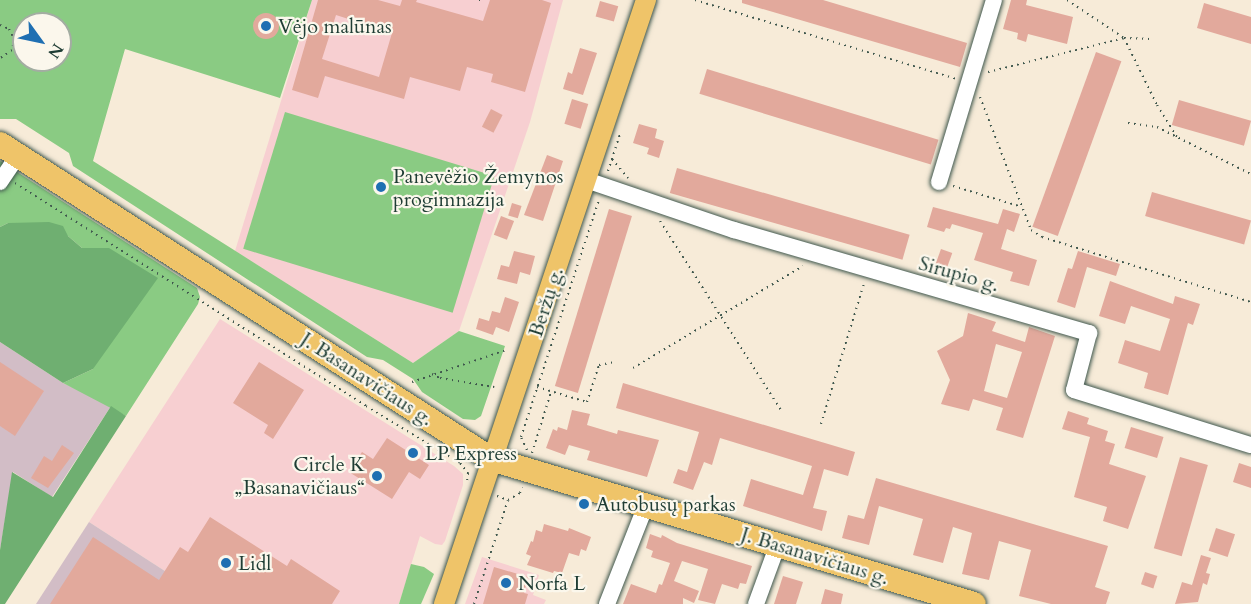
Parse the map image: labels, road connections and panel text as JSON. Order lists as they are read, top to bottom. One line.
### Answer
{"streets":{"highway":["J. Basanavičiaus g."],"main road":["Beržų g."],"street":["Sirupio g."]},"crossings":[["Sirupio g.","Beržų g."],["Beržų g.","J. Basanavičiaus g."]],"places":["Vėjo malūnas","Panevėžio Žemynos progimnazija","LP Express","Circle K „Basanavičiaus“","Autobusų parkas","Lidl","Norfa L"],"north":"bottom right"}
